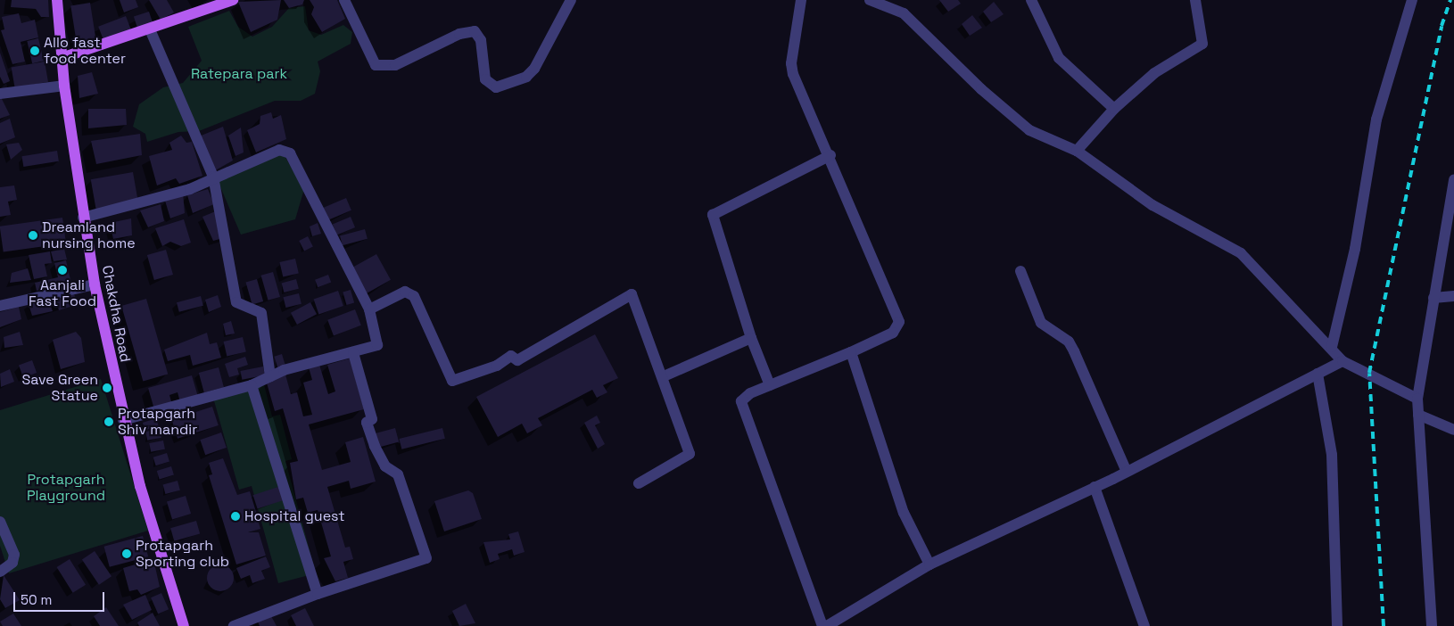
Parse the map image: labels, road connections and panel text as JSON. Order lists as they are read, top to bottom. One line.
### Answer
{"streets":{"main road":["Chakdha Road"]},"parks":["Ratepara park","Protapgarh Playground"],"places":["Allo fast food center","Dreamland nursing home","Aanjali Fast Food","Save Green Statue","Protapgarh Shiv mandir","Hospital guest","Protapgarh Sporting club"],"scale_bar":"50 m"}
